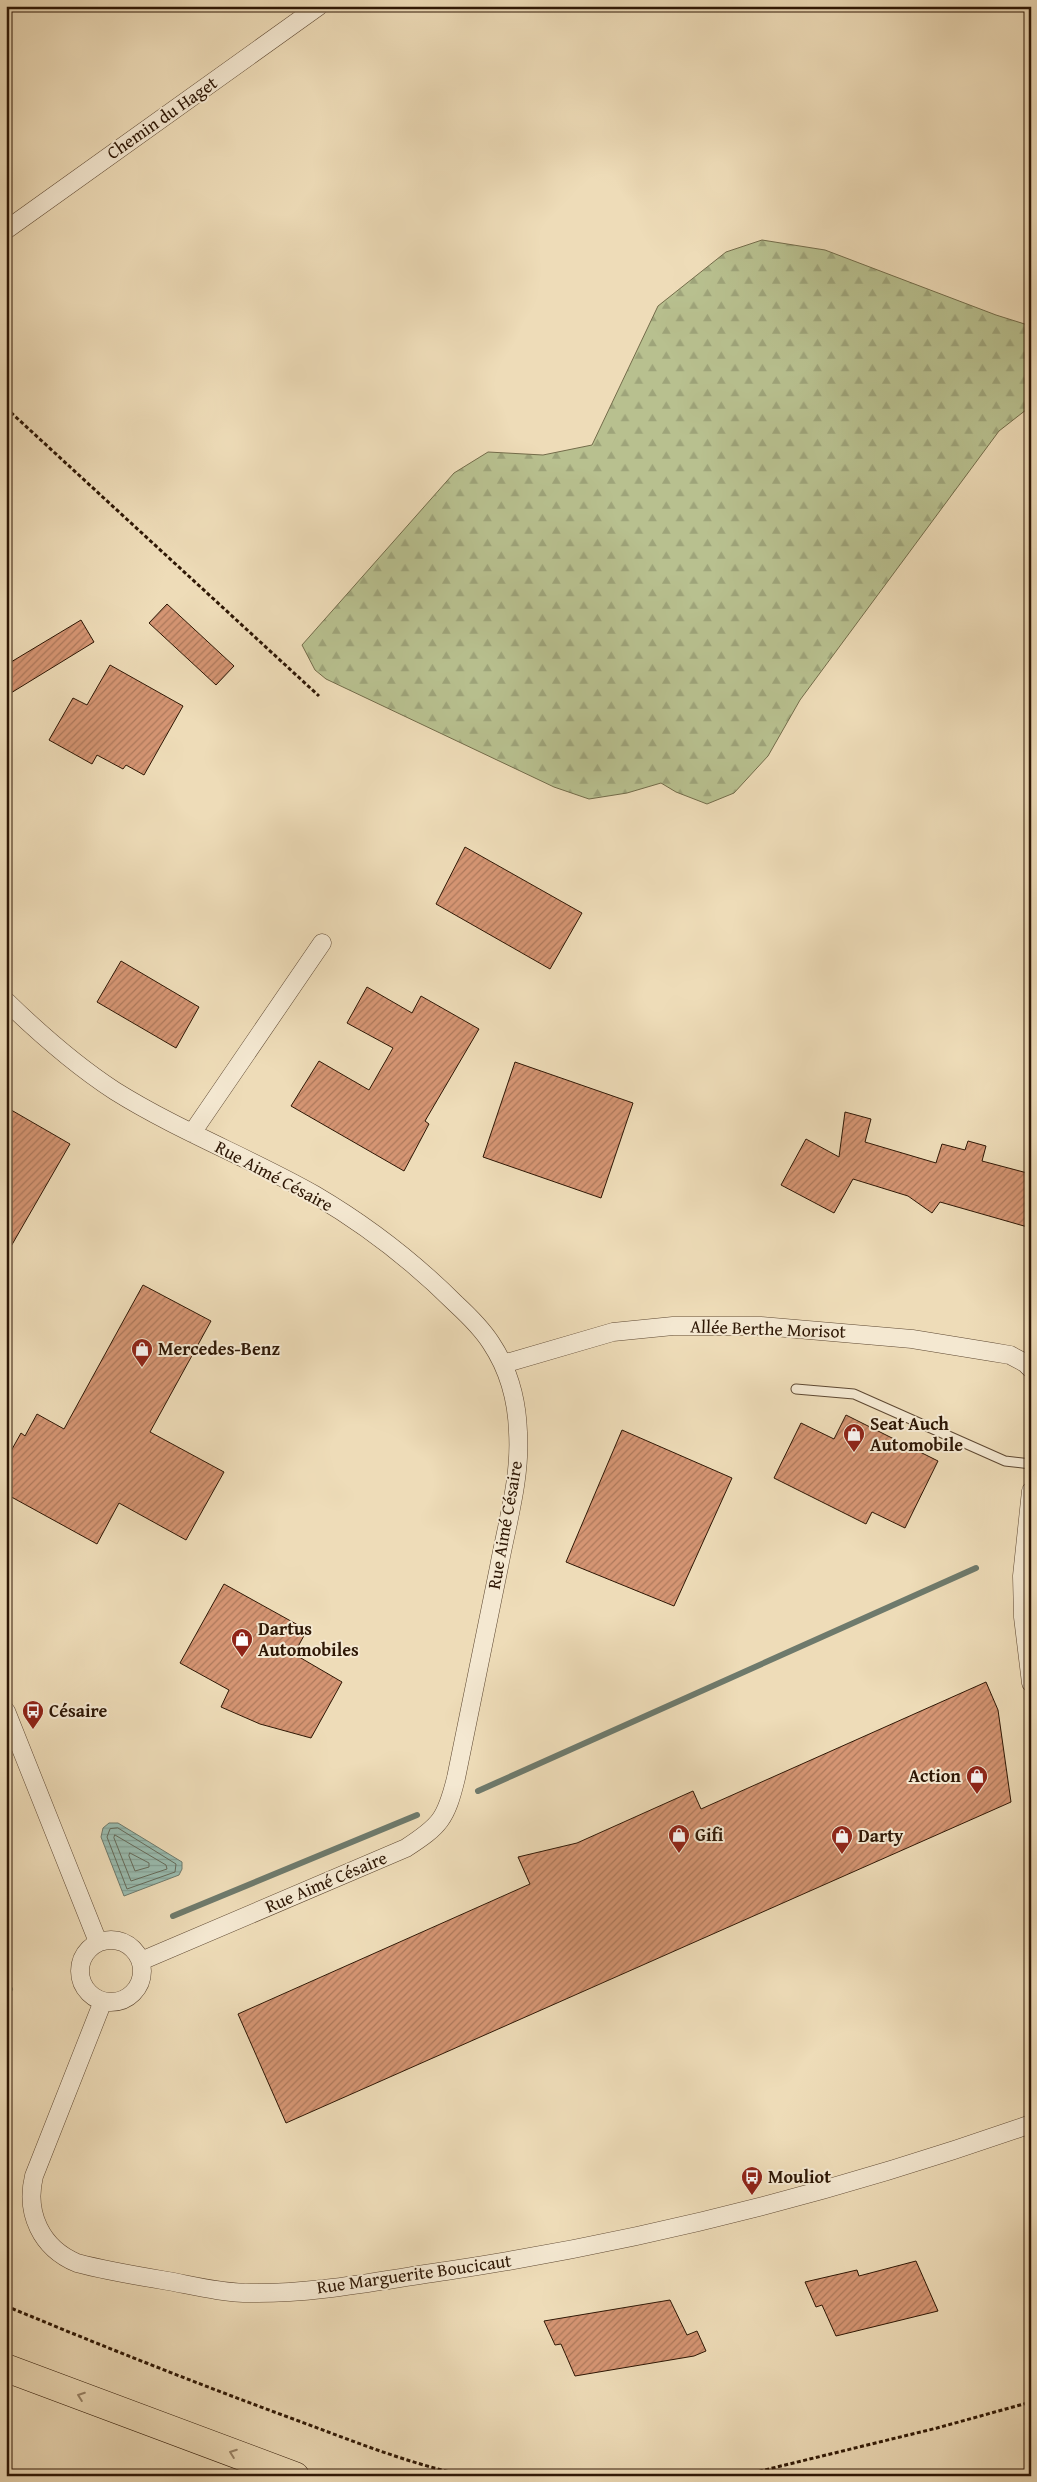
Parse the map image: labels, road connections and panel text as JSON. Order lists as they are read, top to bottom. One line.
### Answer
{"streets":{"street":["Chemin du Haget","Rue Aimé Césaire","Allée Berthe Morisot","Rue Marguerite Boucicaut"]},"crossings":[["Rue Aimé Césaire","Allée Berthe Morisot"],["Rue Aimé Césaire","Rue Marguerite Boucicaut"]],"places":{"shop":["Mercedes-Benz","Seat Auch Automobile","Dartus Automobiles","Action","Gifi","Darty"],"bus stop":["Césaire","Mouliot"]}}
